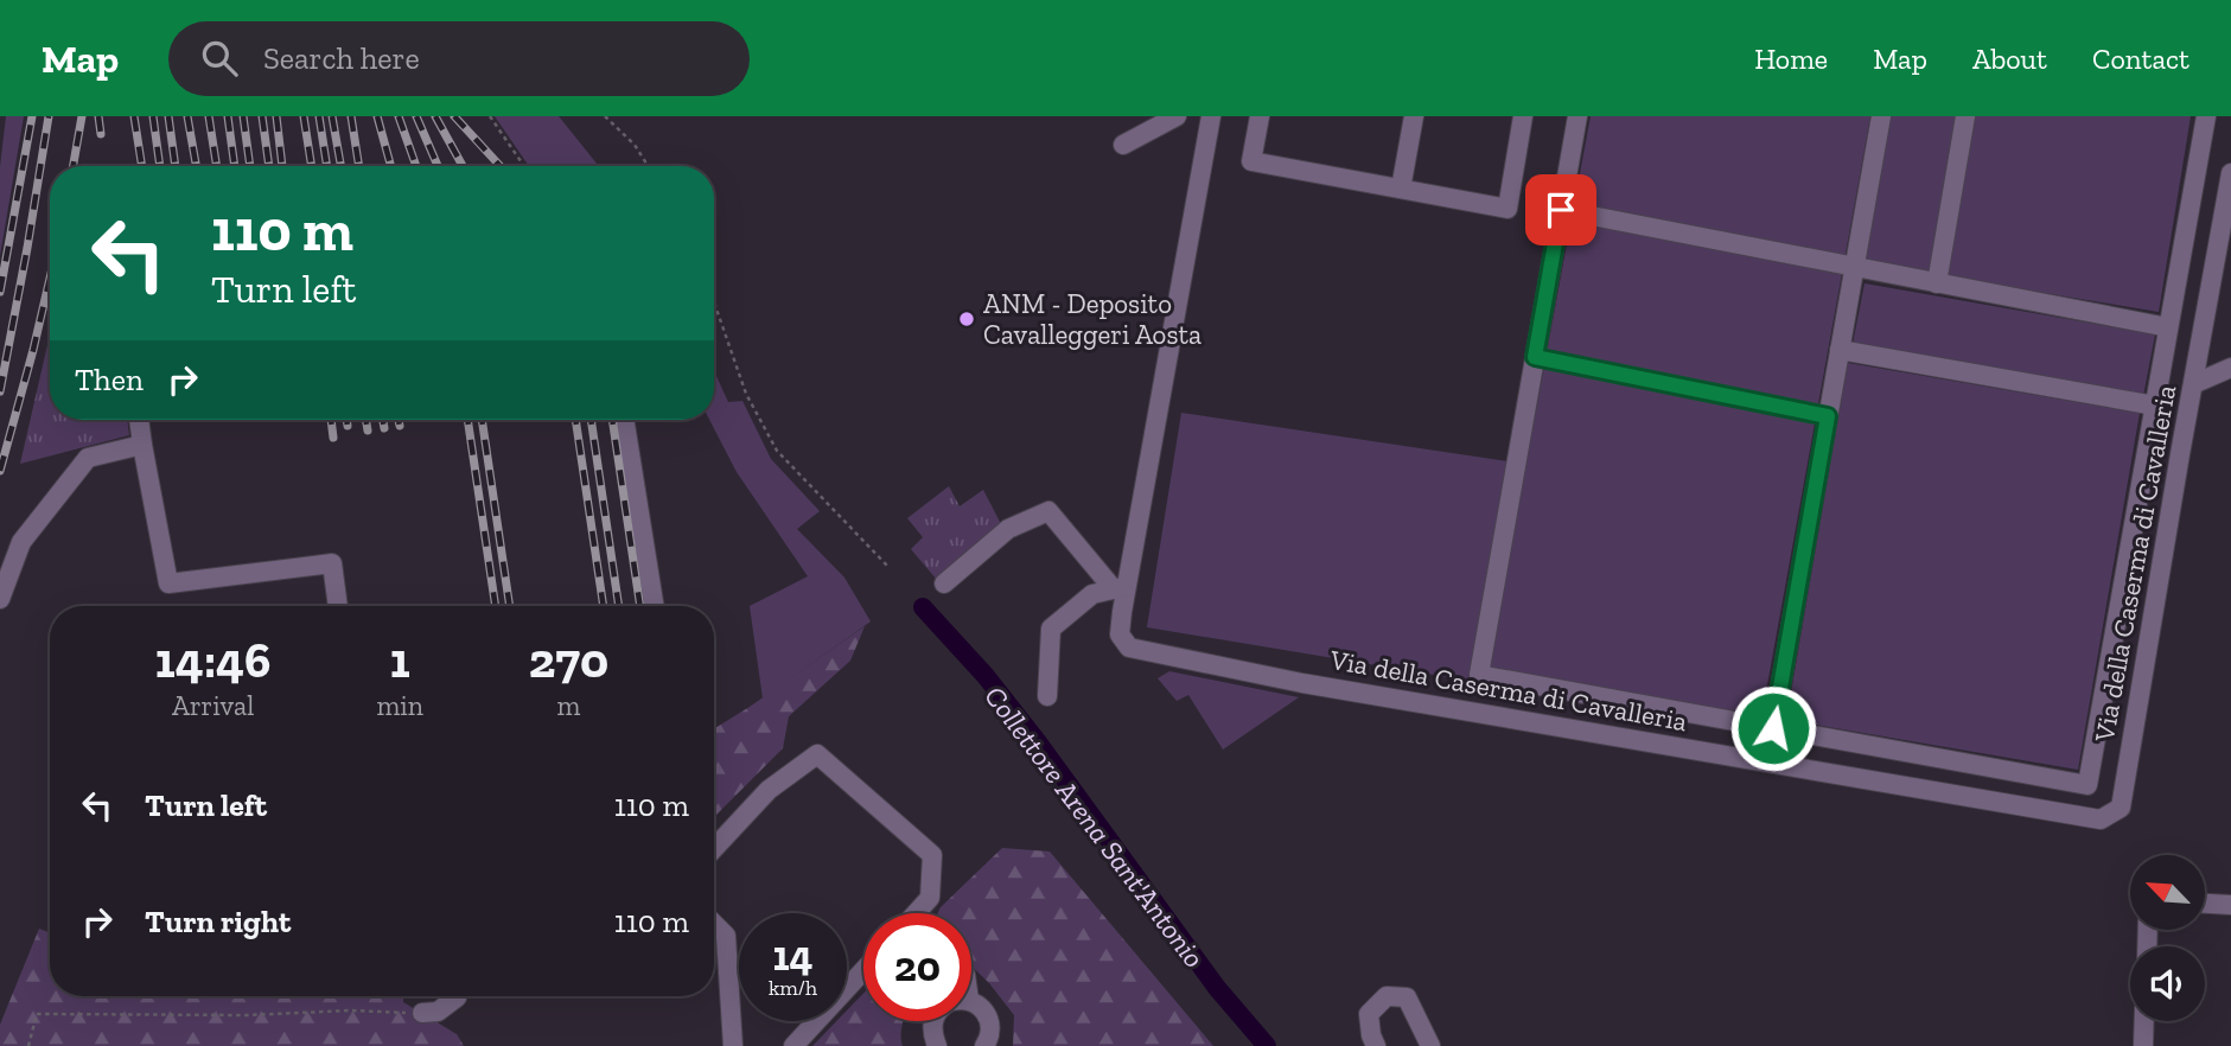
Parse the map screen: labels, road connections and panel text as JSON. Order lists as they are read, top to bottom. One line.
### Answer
{"streets":{"street":["Via della Caserma di Cavalleria"]},"water":["Collettore Arena Sant'Antonio"],"places":["ANM - Deposito Cavalleggeri Aosta"],"north":"top left","page":{"header":"Map","search":"Search here","nav":["Home","Map","About","Contact"],"turn":["110 m","Turn left"],"then":"Then","eta":["14:46","Arrival","1","min","270","m"],"list":[{"name":"Turn left","value":"110 m"},{"name":"Turn right","value":"110 m"}],"speed":"14 km/h","limit":"20"}}
